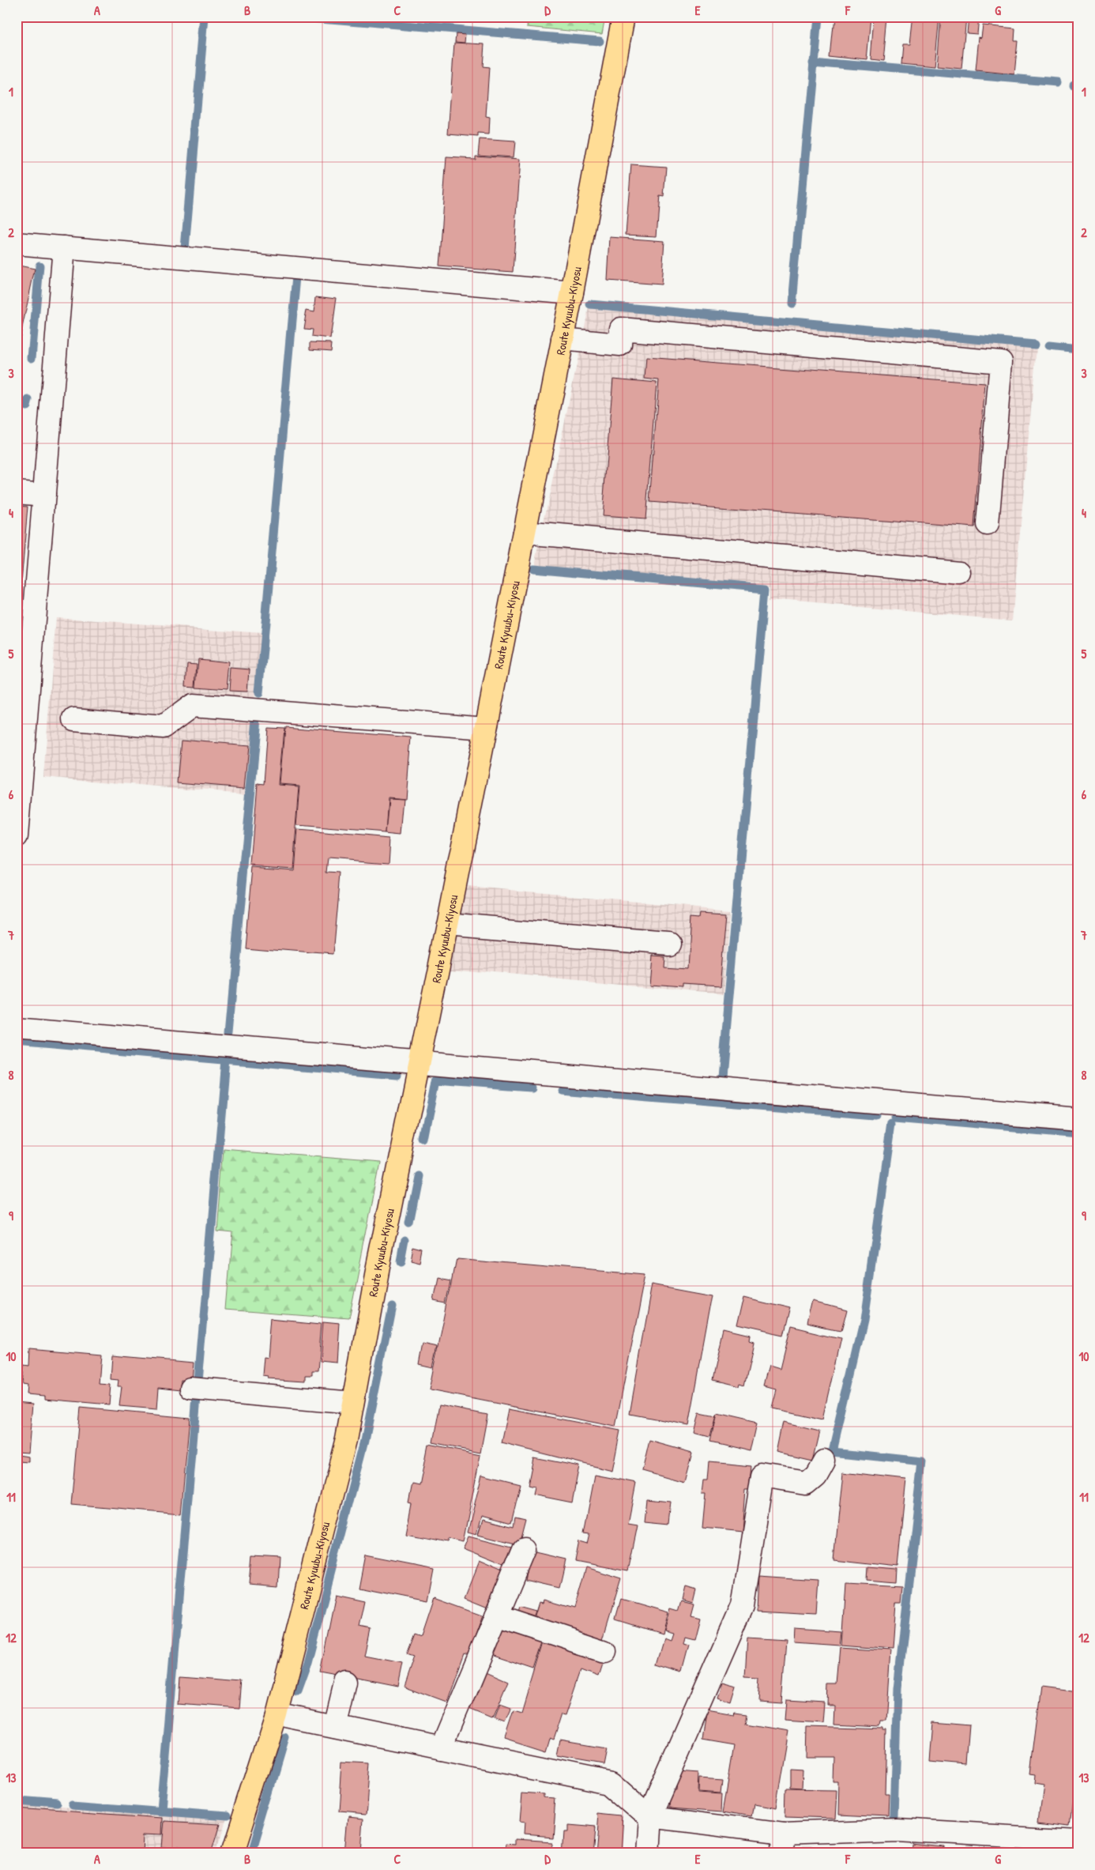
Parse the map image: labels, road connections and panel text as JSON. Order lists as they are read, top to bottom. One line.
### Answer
{"streets":{"main road":["Route Kyuubu-Kiyosu"]},"grid":{"columns":["A","B","C","D","E","F","G"],"rows":["1","2","3","4","5","6","7","8","9","10","11","12","13"]}}
